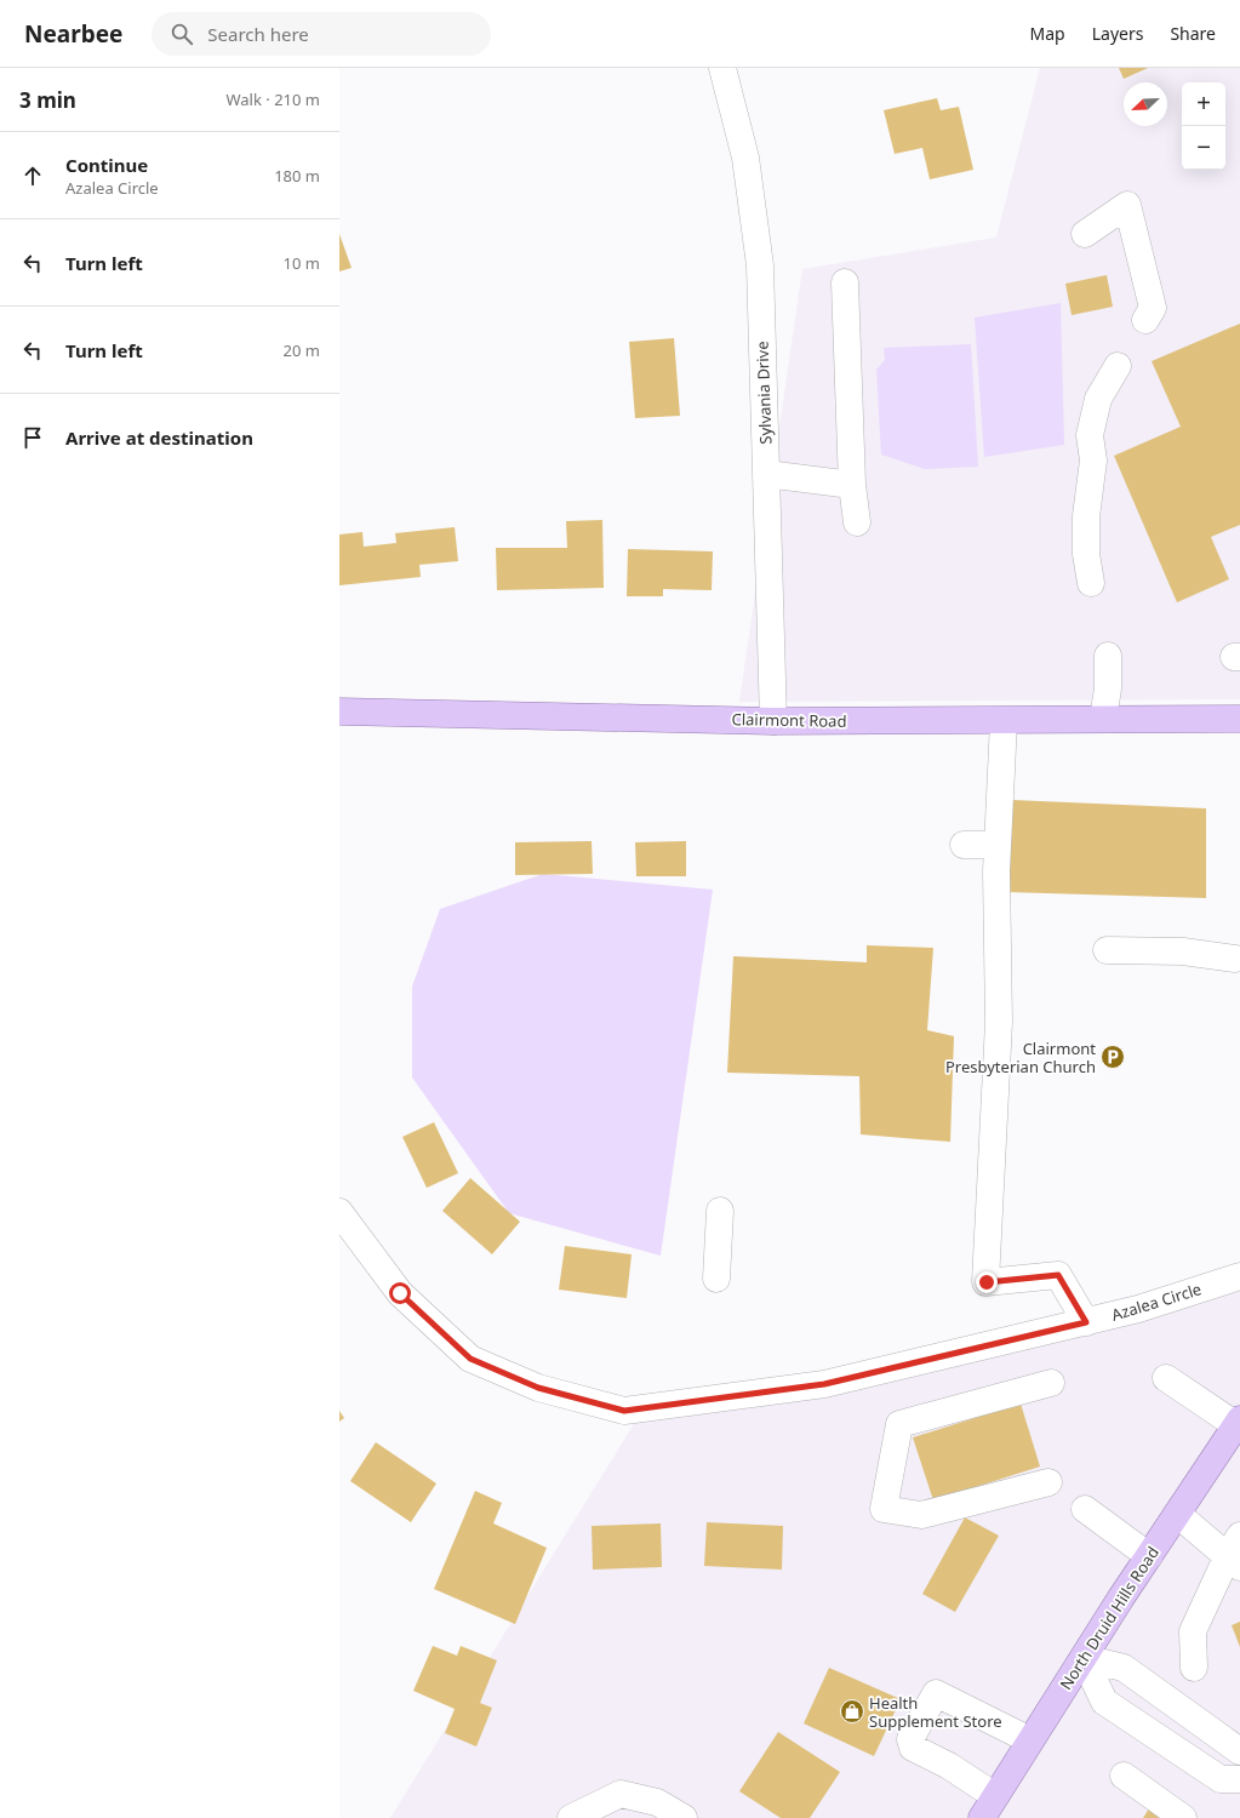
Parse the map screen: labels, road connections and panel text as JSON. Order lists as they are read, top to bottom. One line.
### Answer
{"streets":{"main road":["Clairmont Road","North Druid Hills Road"],"street":["Sylvania Drive","Azalea Circle"]},"crossings":[["Sylvania Drive","Clairmont Road"]],"places":{"parking":["Clairmont Presbyterian Church"],"shop":["Health Supplement Store"]},"north":"bottom left","page":{"header":"Nearbee","search":"Search here","nav":["Map","Layers","Share"],"heading":["3 min","Walk · 210 m"],"map_buttons":["+","−"],"list":[["Continue","Azalea Circle","180 m"],["Turn left","10 m"],["Turn left","20 m"],"Arrive at destination"]}}
